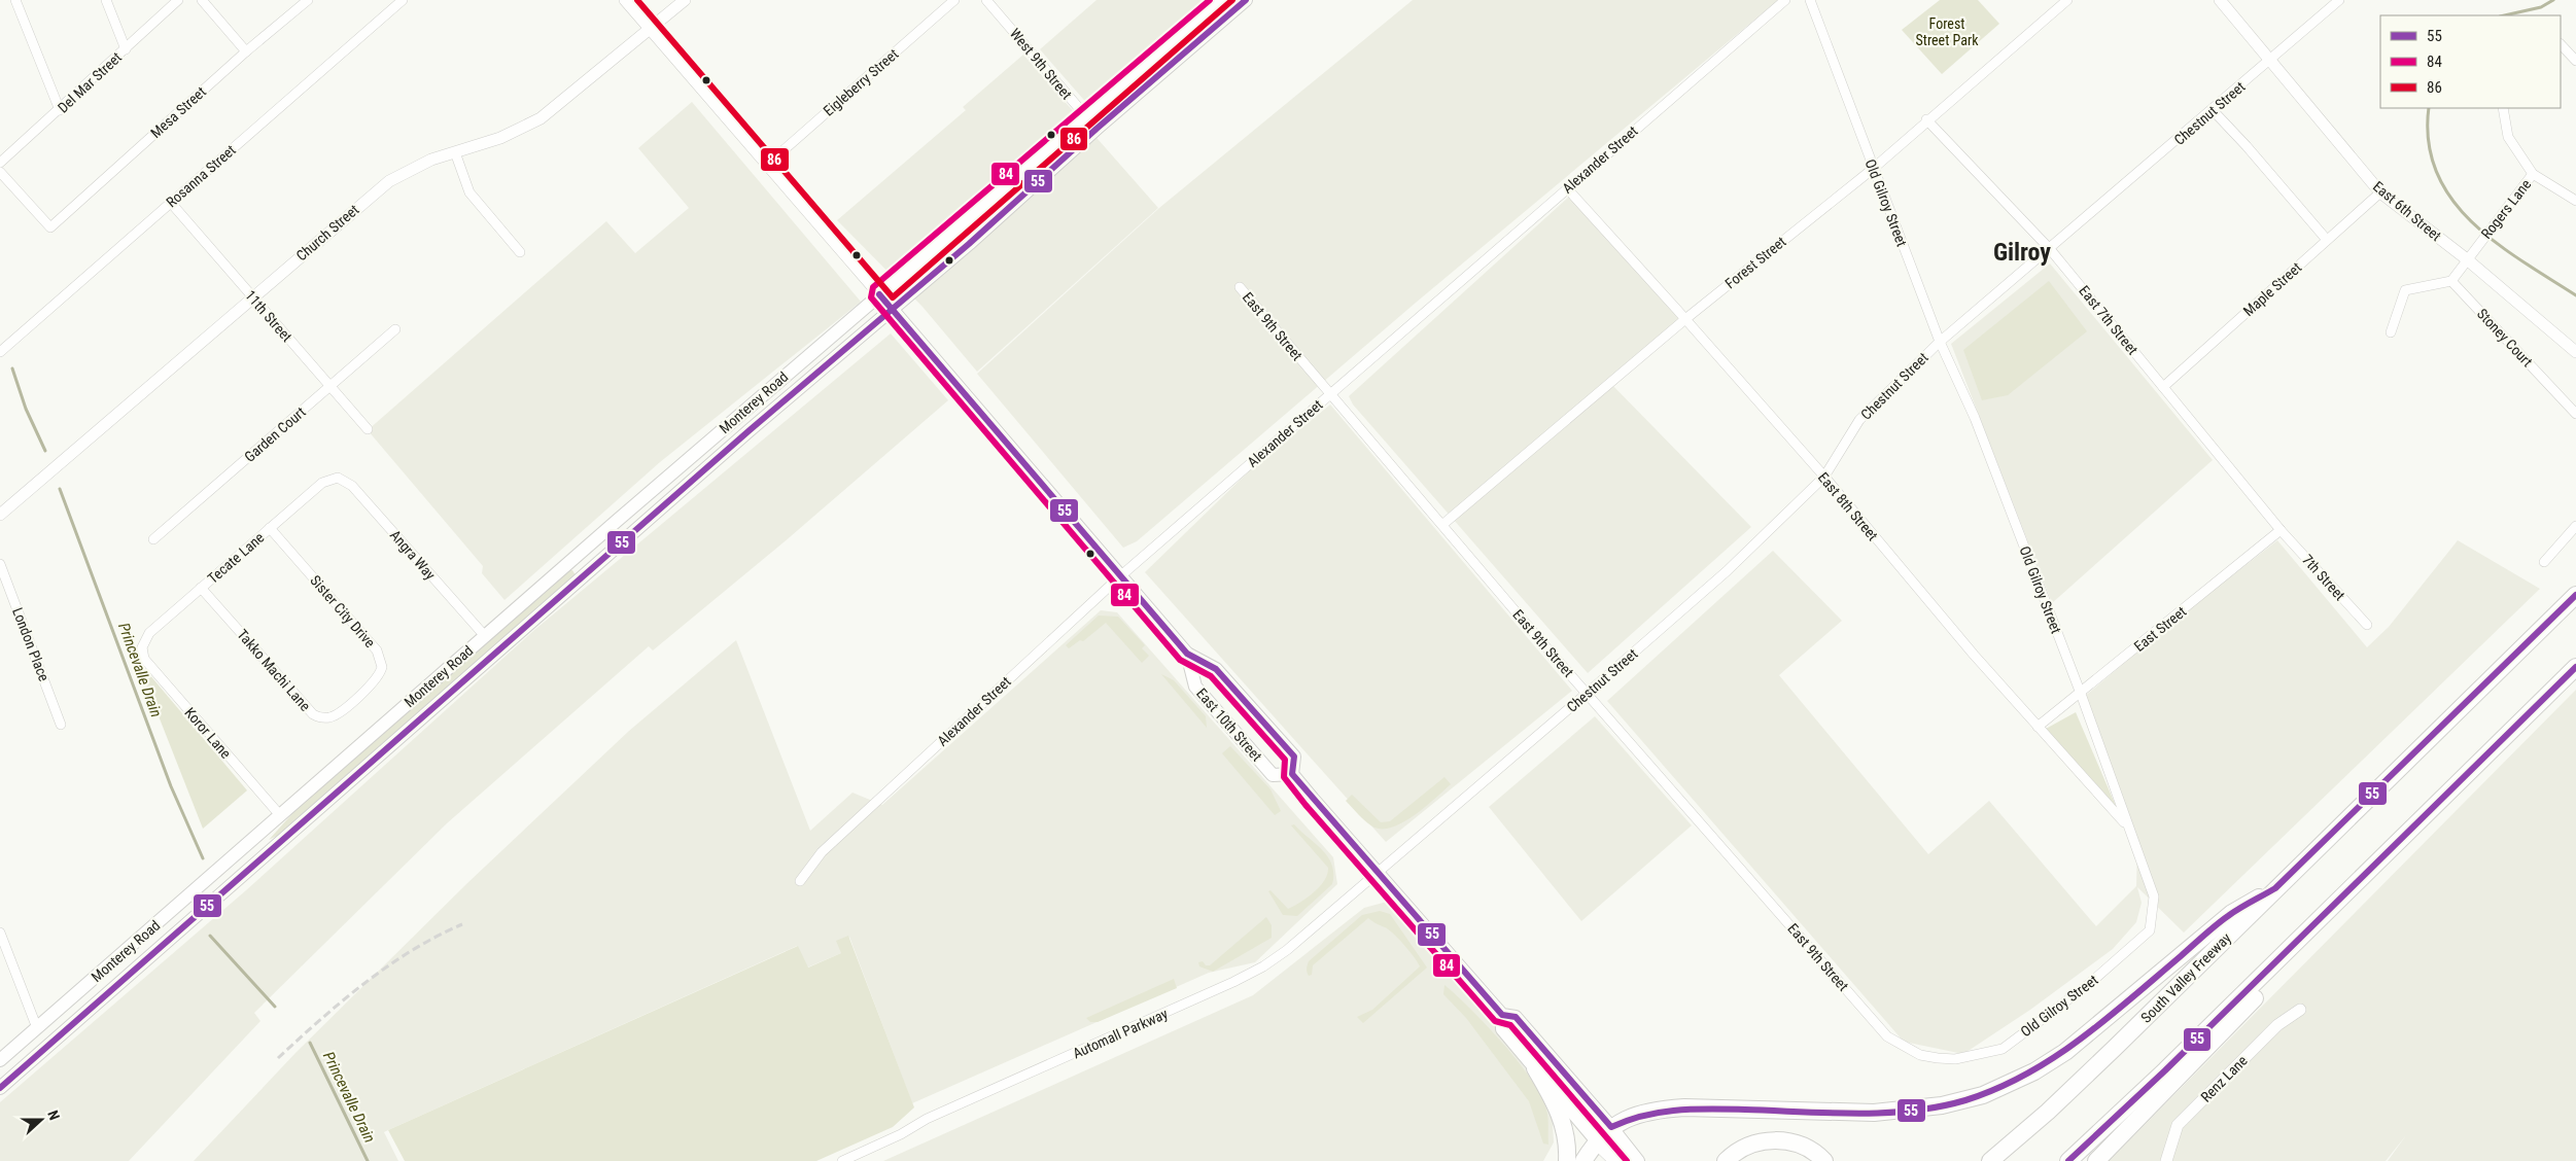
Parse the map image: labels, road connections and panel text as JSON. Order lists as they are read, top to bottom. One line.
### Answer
{"streets":{"highway":["South Valley Freeway"],"main road":["Monterey Road","East 10th Street"],"street":["West 9th Street","Del Mar Street","Eigleberry Street","Mesa Street","Chestnut Street","Alexander Street","Rosanna Street","Old Gilroy Street","Rogers Lane","East 6th Street","Church Street","Forest Street","Maple Street","11th Street","East 7th Street","East 9th Street","Stoney Court","Garden Court","East 8th Street","Angra Way","Tecate Lane","7th Street","Sister City Drive","East Street","London Place","Takko Machi Lane","Koror Lane","Automall Parkway","Renz Lane"]},"crossings":[["West 9th Street","Monterey Road"],["Chestnut Street","Old Gilroy Street"],["Chestnut Street","East 6th Street"],["Chestnut Street","East 7th Street"],["Chestnut Street","East 9th Street"],["Chestnut Street","East 8th Street"],["Chestnut Street","Automall Parkway"],["Alexander Street","East 9th Street"],["Alexander Street","East 8th Street"],["Alexander Street","East 10th Street"],["Rosanna Street","11th Street"],["Old Gilroy Street","Forest Street"],["Old Gilroy Street","East 9th Street"],["Old Gilroy Street","East 8th Street"],["Old Gilroy Street","East Street"],["Rogers Lane","East 6th Street"],["East 6th Street","Maple Street"],["Church Street","11th Street"],["Forest Street","East 7th Street"],["Forest Street","East 9th Street"],["Forest Street","East 8th Street"],["Maple Street","East 7th Street"],["11th Street","Garden Court"],["East 7th Street","7th Street"],["East 7th Street","East Street"],["Monterey Road","Angra Way"],["Monterey Road","East 10th Street"],["Monterey Road","Koror Lane"],["East 8th Street","East Street"],["Angra Way","Tecate Lane"],["Tecate Lane","Sister City Drive"],["Tecate Lane","Takko Machi Lane"],["Tecate Lane","Koror Lane"],["7th Street","East Street"],["Sister City Drive","Takko Machi Lane"]],"districts":["Gilroy"],"water":["Princevalle Drain"],"parks":["Forest Street Park"],"lines":["transit line 55","transit line 84","transit line 86"],"legend":["55","84","86"],"north":"right"}
